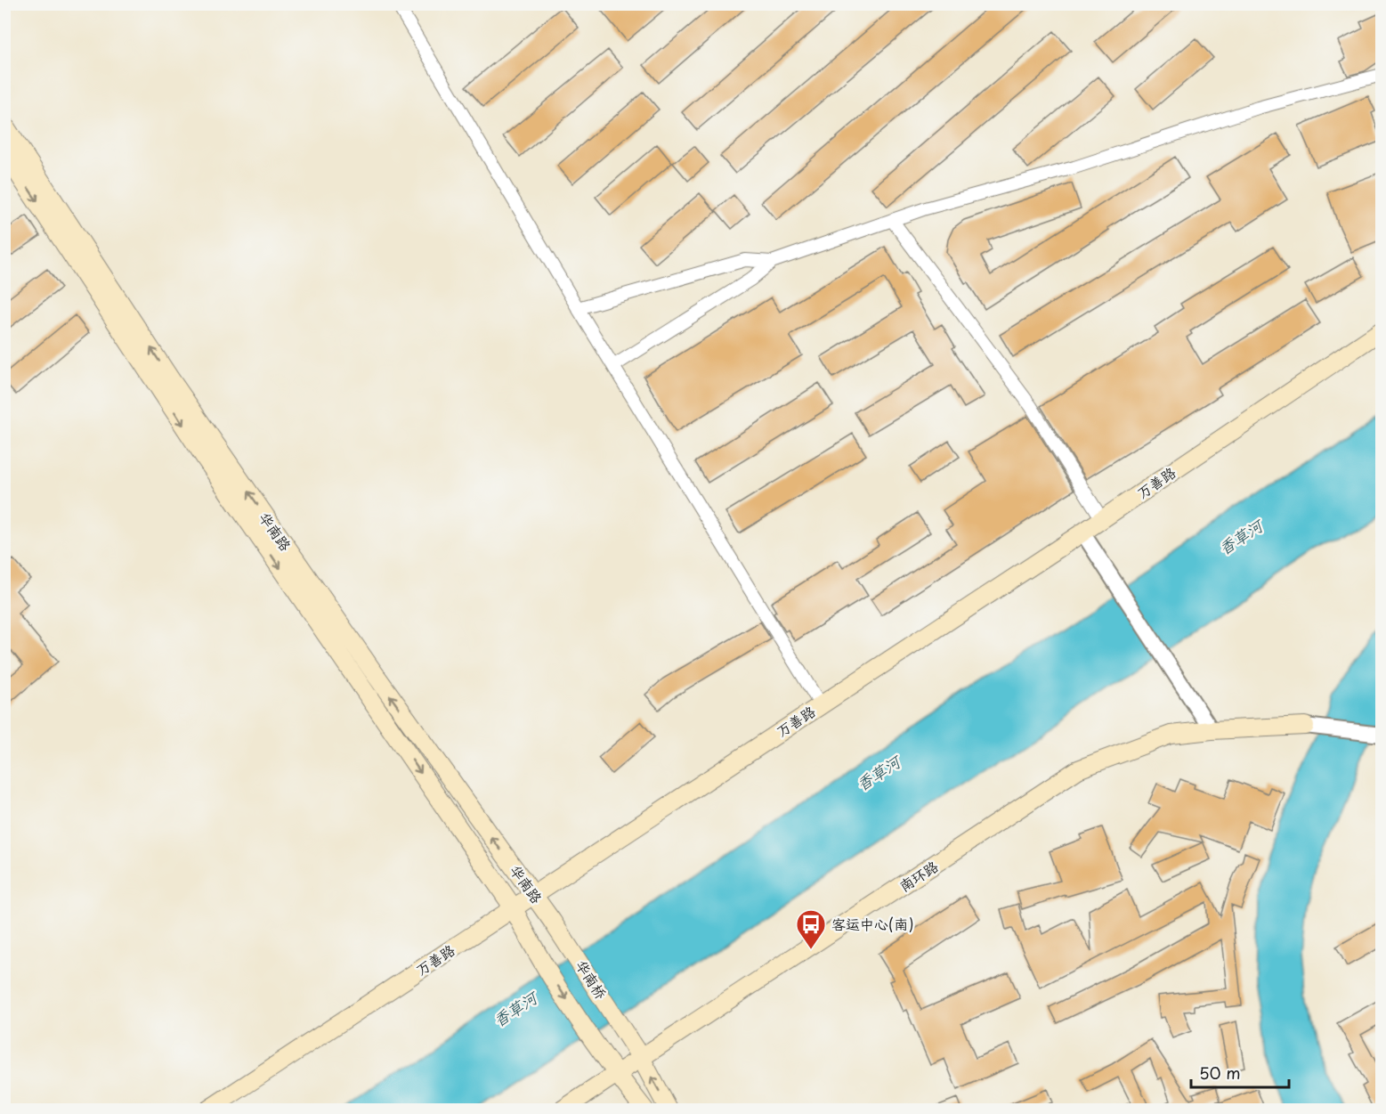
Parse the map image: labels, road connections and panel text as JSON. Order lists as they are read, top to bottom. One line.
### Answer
{"streets":{"main road":["万善路","华南路","南环路","华南桥"]},"crossings":[["万善路","华南路"],["华南路","华南桥"],["南环路","华南桥"]],"water":["香草河"],"places":{"bus stop":["客运中心(南)"]},"scale_bar":"50 m"}
